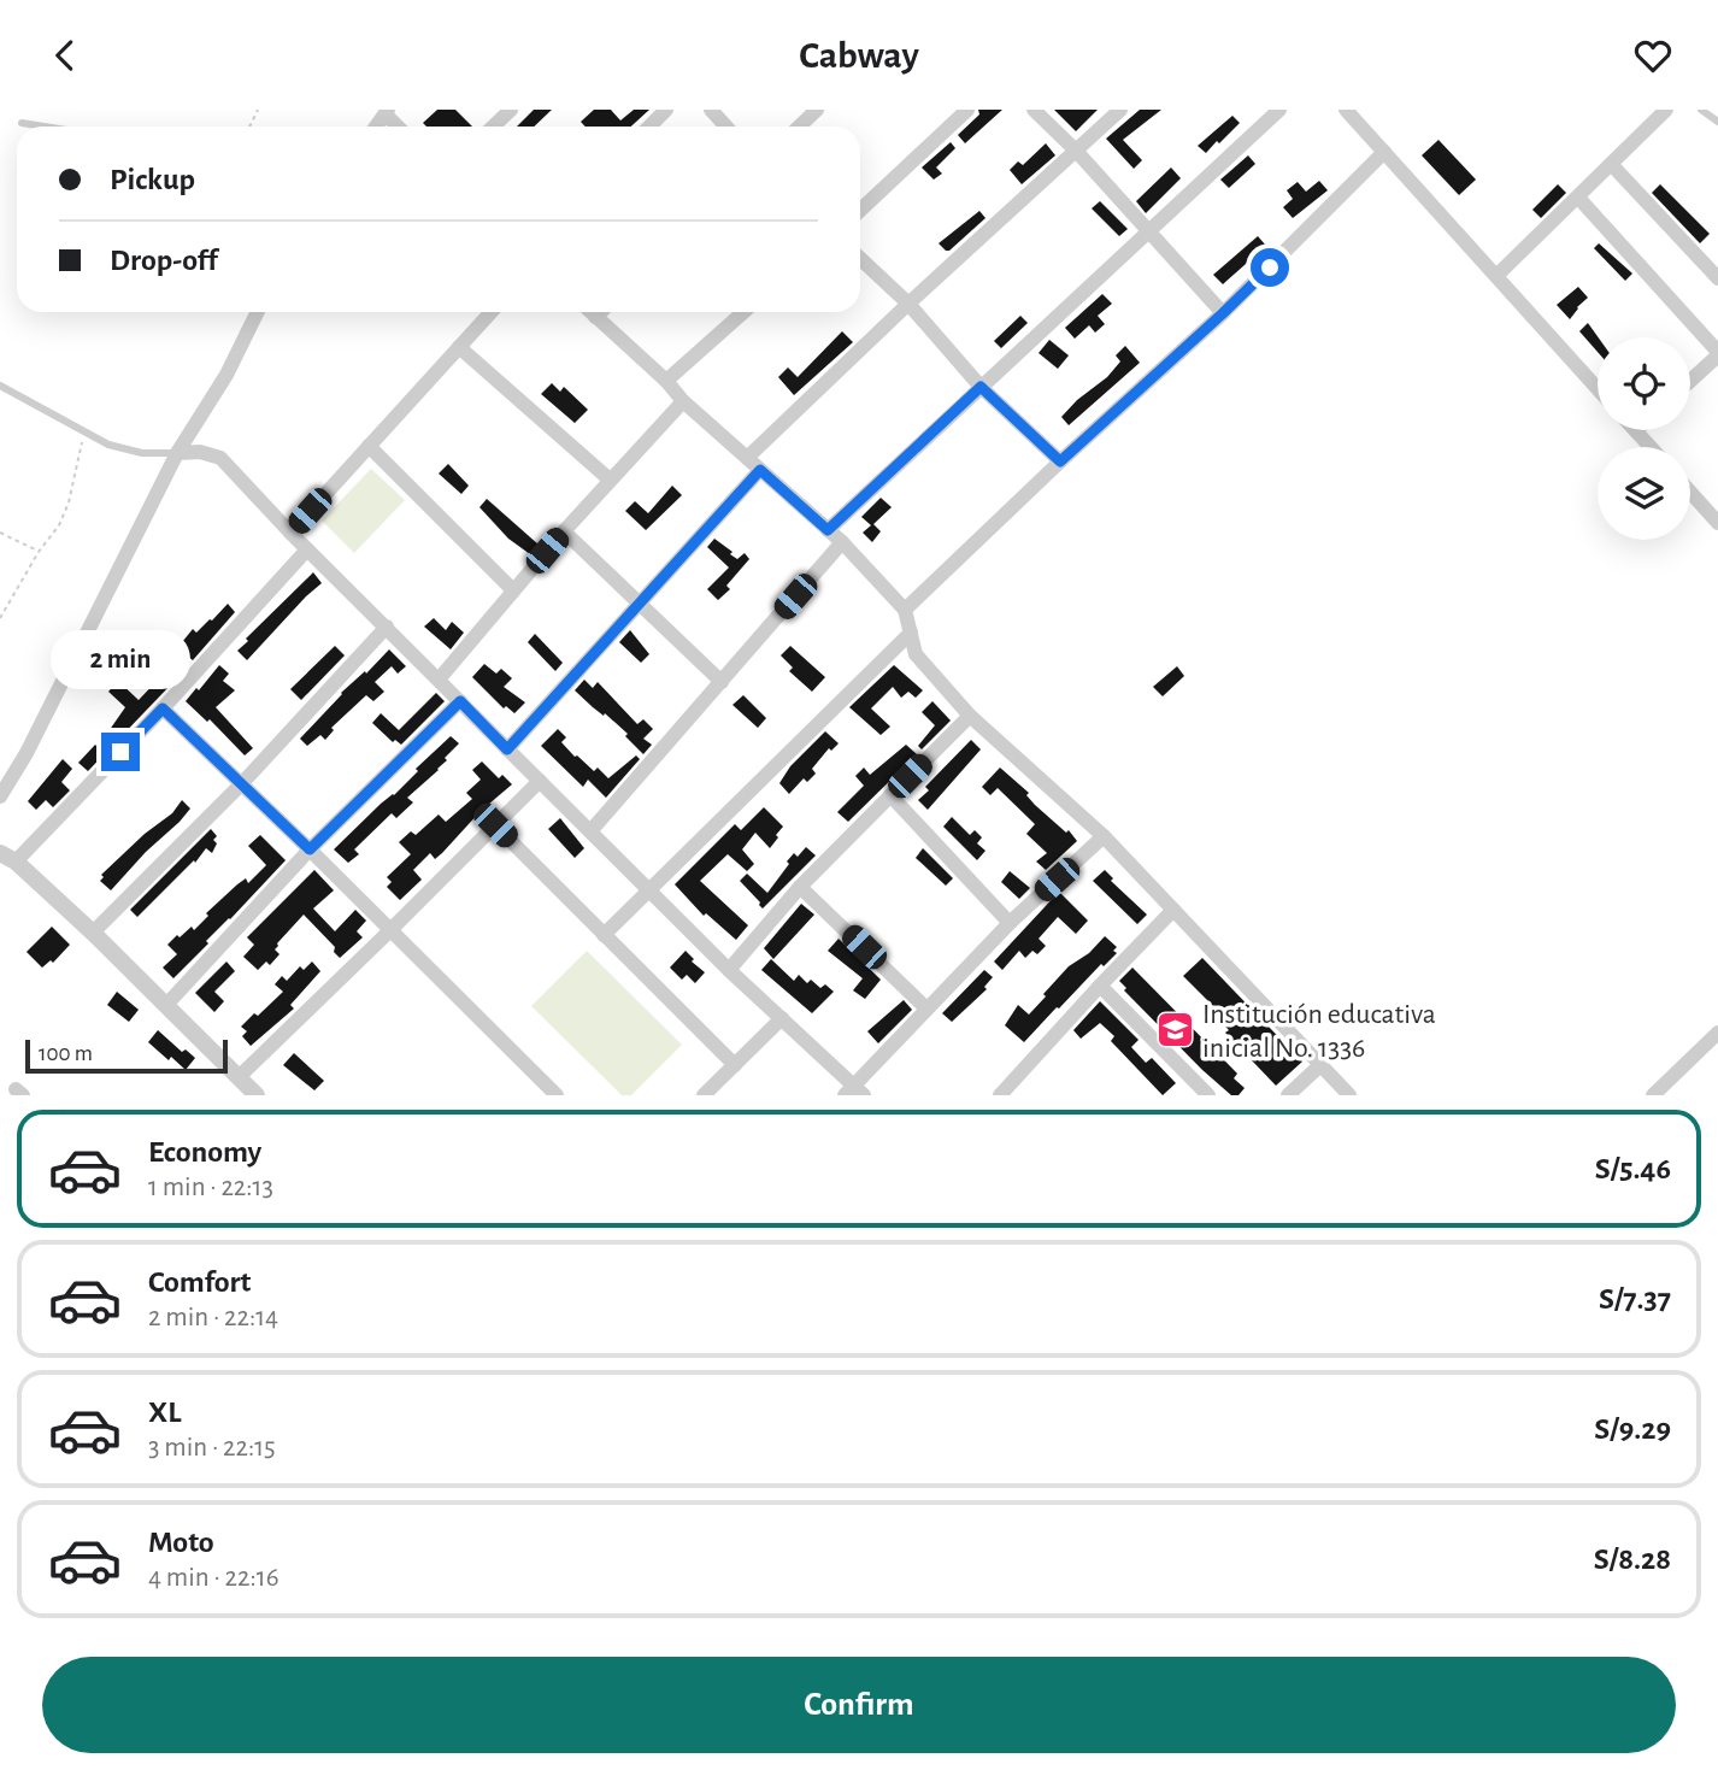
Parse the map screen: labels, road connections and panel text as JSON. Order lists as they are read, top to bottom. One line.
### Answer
{"places":{"school or university":["Institución educativa inicial No. 1336"]},"scale_bar":"100 m","page":{"header":"Cabway","banner":["Pickup","Drop-off"],"bubble":"2 min","scale":"100 m","list":[{"name":"Economy","note":"1 min · 22:13","value":"S/5.46"},{"name":"Comfort","note":"2 min · 22:14","value":"S/7.37"},{"name":"XL","note":"3 min · 22:15","value":"S/9.29"},{"name":"Moto","note":"4 min · 22:16","value":"S/8.28"}],"buttons":"Confirm"}}
